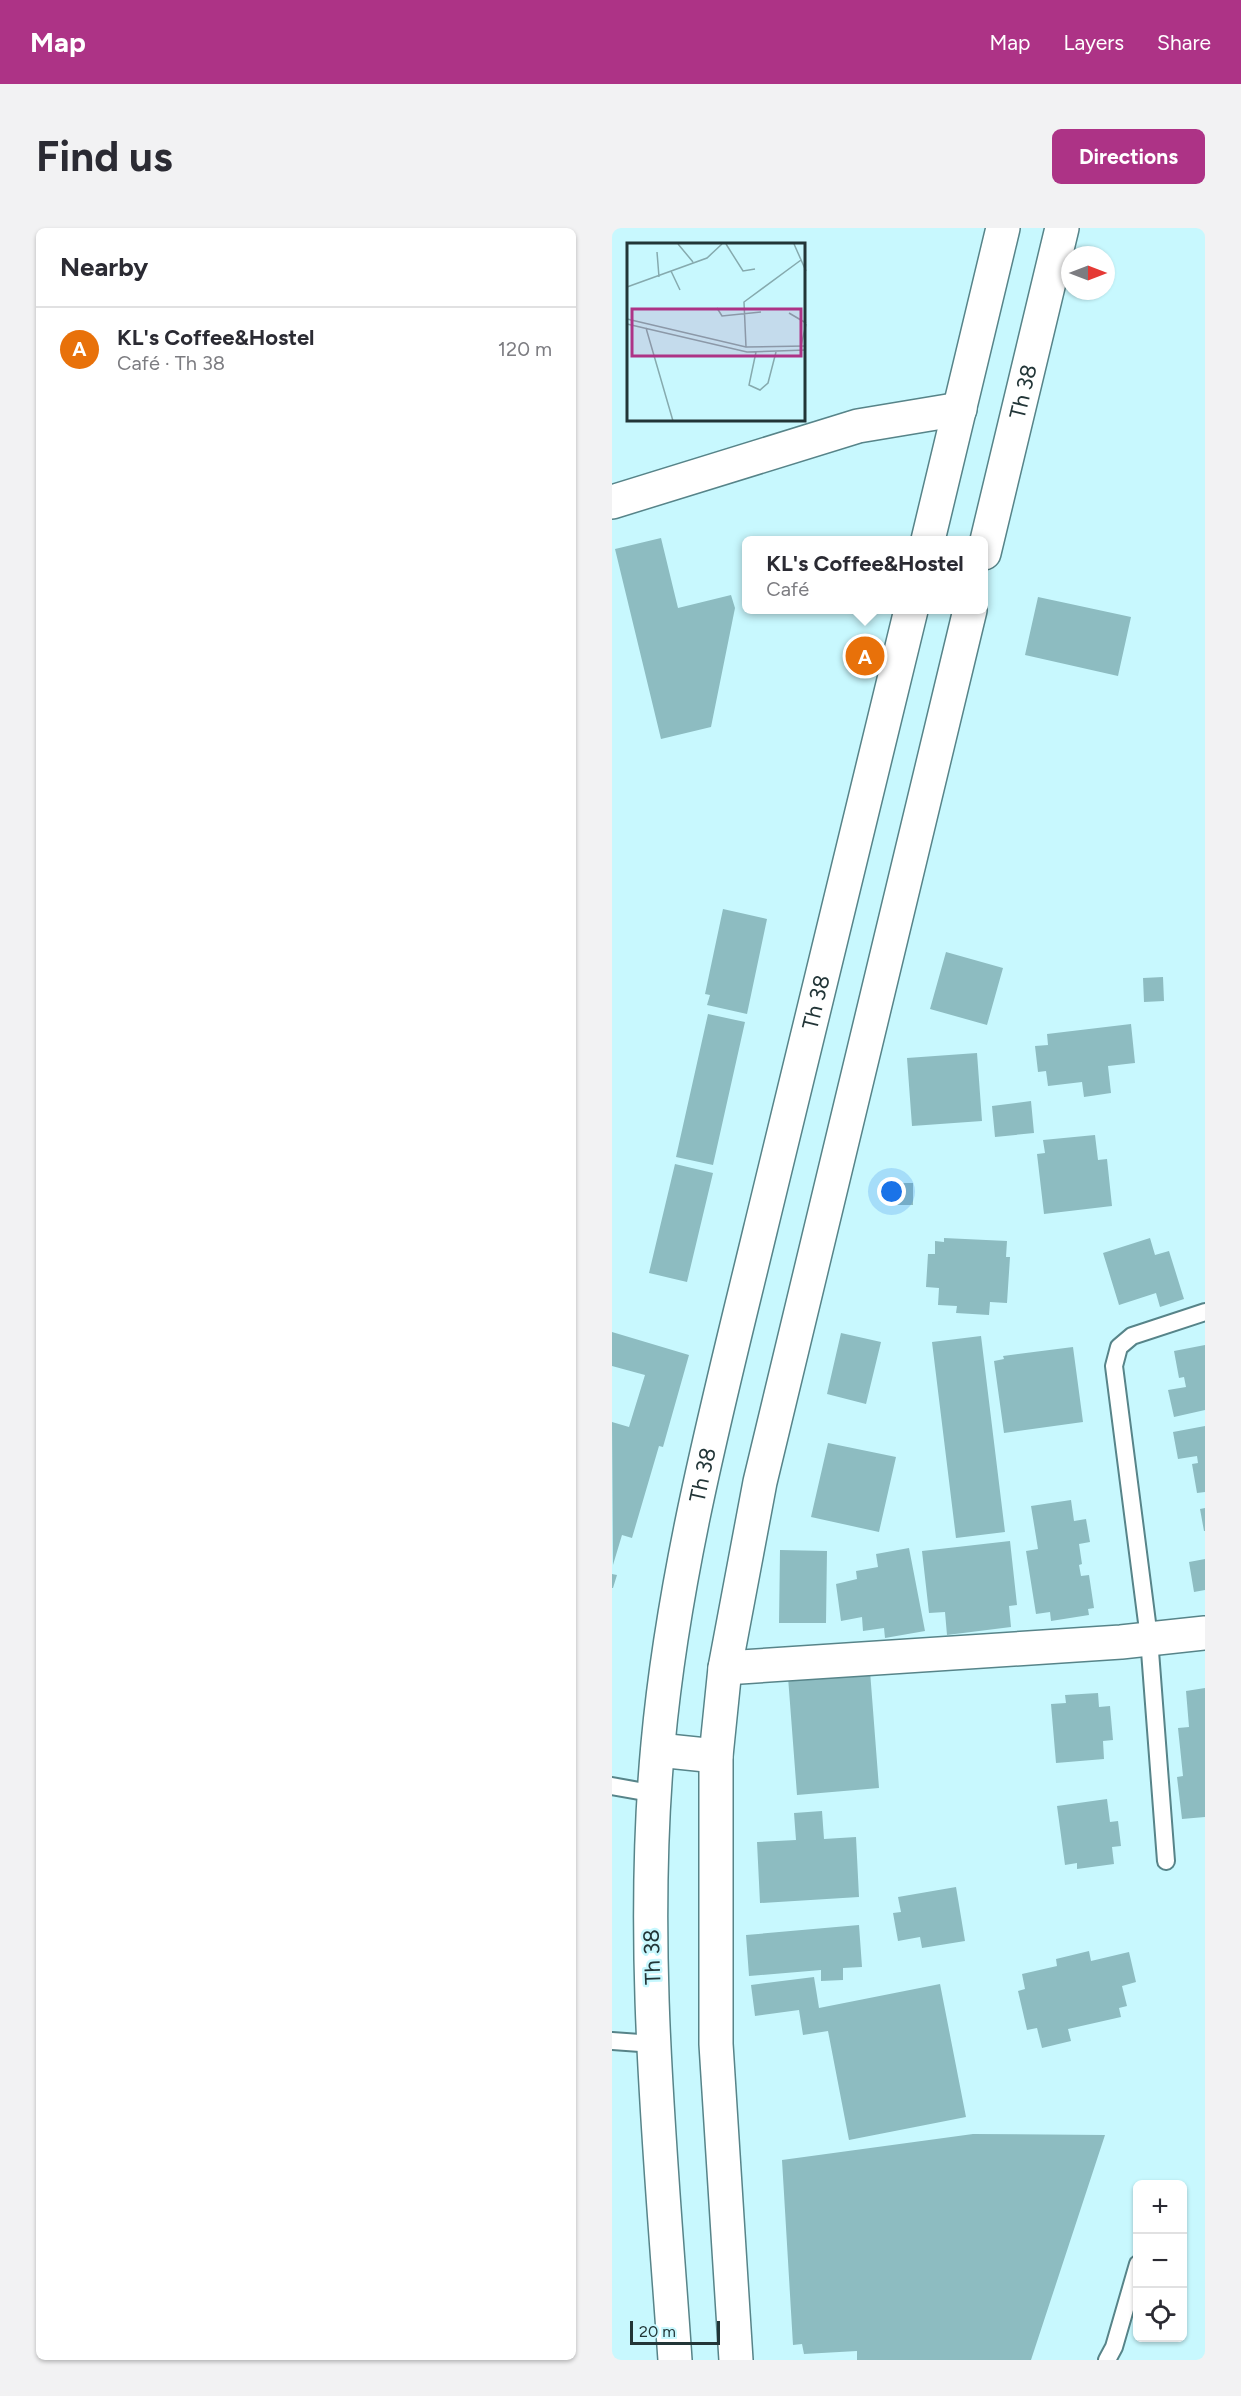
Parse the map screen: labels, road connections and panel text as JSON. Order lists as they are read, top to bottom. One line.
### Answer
{"streets":{"street":["Th 38"]},"scale_bar":"20 m","north":"right","page":{"header":"Map","nav":["Map","Layers","Share"],"buttons":"Directions","title":"Find us","heading":"Nearby","list":[{"mark":"A","name":"KL's Coffee&Hostel","note":"Café · Th 38","value":"120 m"}],"popup":["KL's Coffee&Hostel","Café"],"pins":"A","map_buttons":["+","−"],"scale":"20 m"}}
